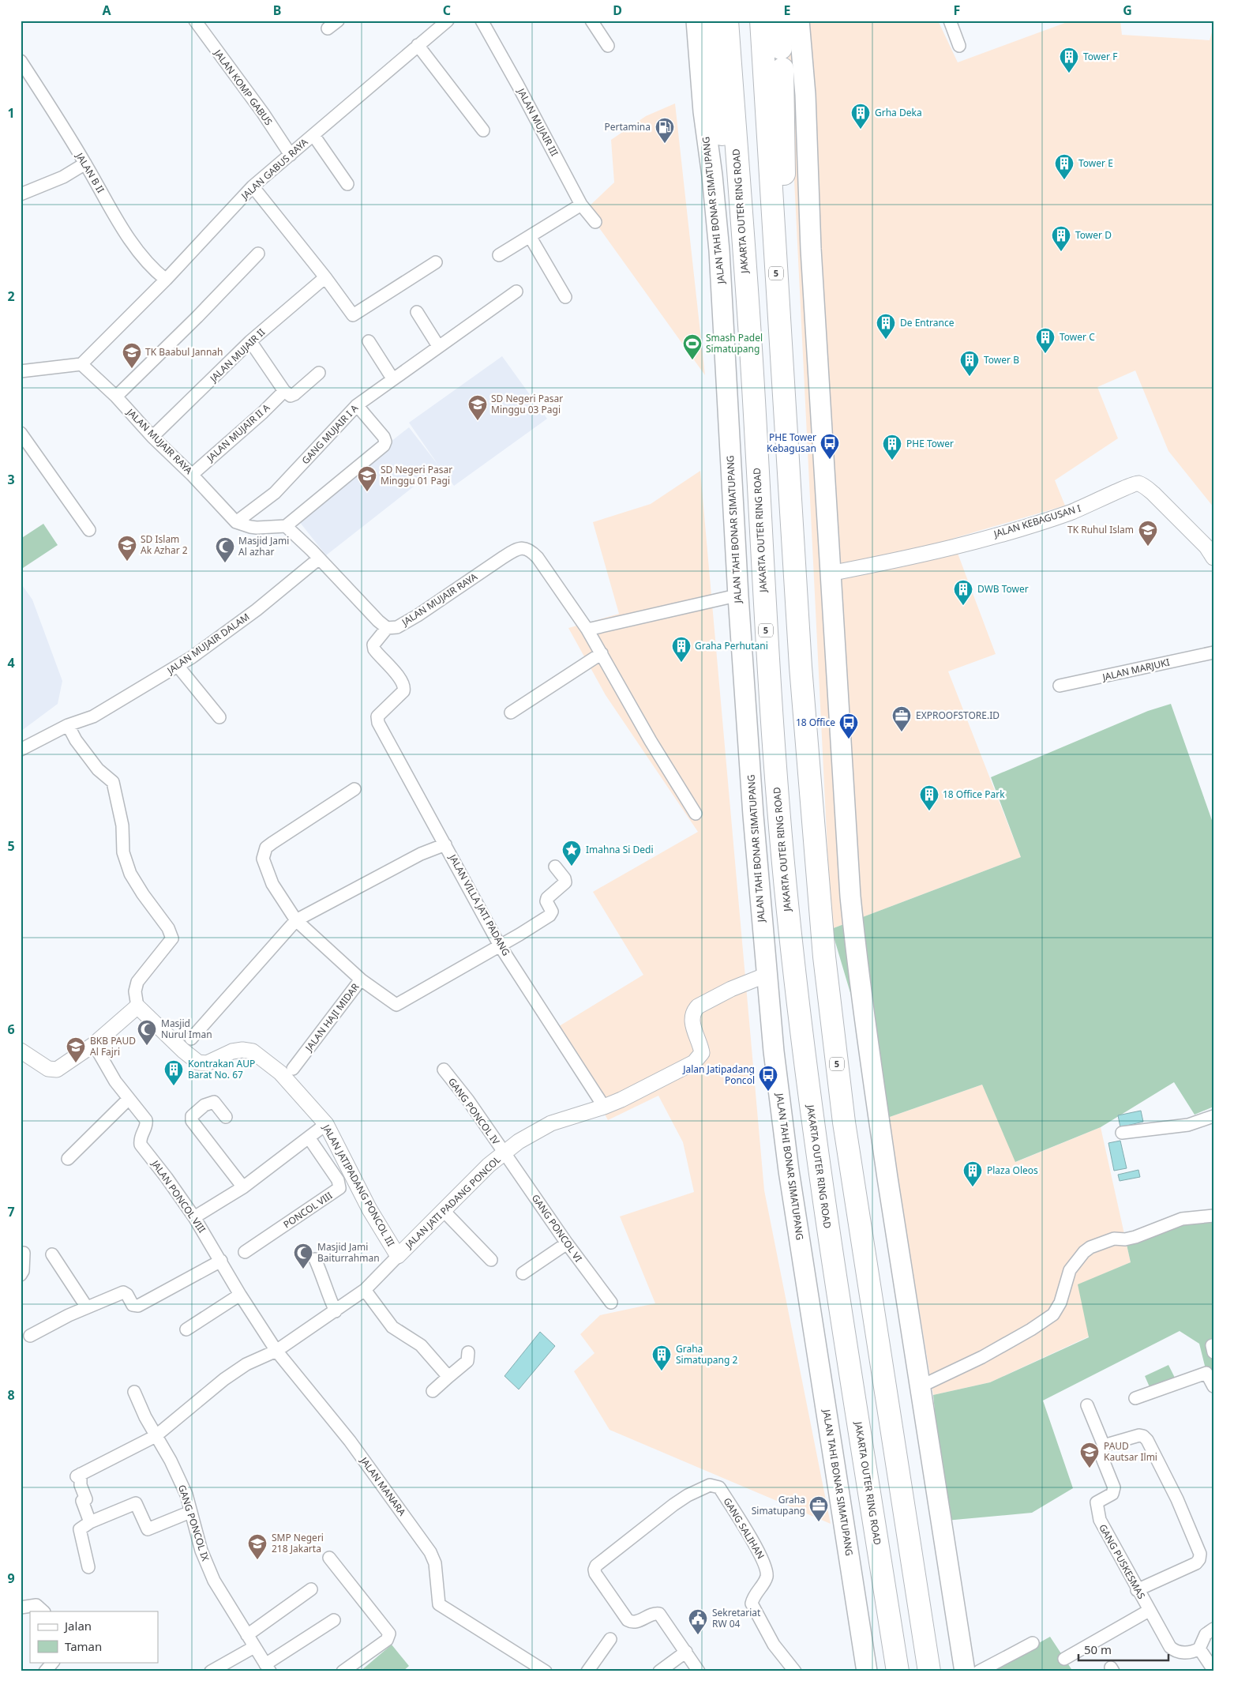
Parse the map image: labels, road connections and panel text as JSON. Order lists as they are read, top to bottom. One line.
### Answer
{"streets":{"highway":["JALAN TAHI BONAR SIMATUPANG","JAKARTA OUTER RING ROAD","5"],"street":["JALAN KOMP GABUS","JALAN MUJAIR III","JALAN GABUS RAYA","JALAN B II","JALAN MUJAIR II","JALAN MUJAIR II A","GANG MUJAIR I A","JALAN MUJAIR RAYA","JALAN KEBAGUSAN I","JALAN MUJAIR DALAM","JALAN MARJUKI","JALAN VILLA JATI PADANG","JALAN HAJI MIDAR","GANG PONCOL IV","JALAN JATIPADANG PONCOL III","JALAN PONCOL VIII","JALAN JATI PADANG PONCOL","PONCOL VIII","GANG PONCOL VI","JALAN MANARA","GANG PONCOL IX","GANG SALIHAN","GANG PUSKESMAS"]},"crossings":[["JALAN KOMP GABUS","JALAN GABUS RAYA"],["JALAN GABUS RAYA","JALAN B II"],["JALAN GABUS RAYA","JALAN MUJAIR RAYA"],["JALAN TAHI BONAR SIMATUPANG","JALAN JATI PADANG PONCOL"],["JALAN MUJAIR II","JALAN MUJAIR RAYA"],["JALAN MUJAIR II A","JALAN MUJAIR RAYA"],["GANG MUJAIR I A","JALAN MUJAIR RAYA"],["JALAN VILLA JATI PADANG","JALAN HAJI MIDAR"],["JALAN VILLA JATI PADANG","JALAN JATI PADANG PONCOL"],["GANG PONCOL IV","JALAN JATI PADANG PONCOL"],["GANG PONCOL IV","GANG PONCOL VI"],["JALAN JATIPADANG PONCOL III","JALAN JATI PADANG PONCOL"],["JALAN PONCOL VIII","JALAN JATI PADANG PONCOL"],["JALAN PONCOL VIII","JALAN MANARA"],["JALAN JATI PADANG PONCOL","GANG PONCOL VI"],["JALAN JATI PADANG PONCOL","JALAN MANARA"],["JALAN JATI PADANG PONCOL","GANG PONCOL IX"]],"places":{"building":["Tower F","Grha Deka","Tower E","Tower D","De Entrance","Tower C","Tower B","PHE Tower","DWB Tower","Graha Perhutani","18 Office Park","Kontrakan AUP Barat No. 67","Plaza Oleos","Graha Simatupang 2"],"fuel station":["Pertamina"],"sports":["Smash Padel Simatupang"],"school or university":["TK Baabul Jannah","SD Negeri Pasar Minggu 03 Pagi","SD Negeri Pasar Minggu 01 Pagi","TK Ruhul Islam","SD Islam Ak Azhar 2","BKB PAUD Al Fajri","PAUD Kautsar Ilmi","SMP Negeri 218 Jakarta"],"bus stop":["PHE Tower Kebagusan","18 Office","Jalan Jatipadang Poncol"],"mosque":["Masjid Jami Al azhar","Masjid Nurul Iman","Masjid Jami Baiturrahman"],"office":["EXPROOFSTORE.ID","Graha Simatupang"],"place":["Imahna Si Dedi"],"public building":["Sekretariat RW 04"]},"legend":["Jalan","Taman"],"scale_bar":"50 m","grid":{"columns":["A","B","C","D","E","F","G"],"rows":["1","2","3","4","5","6","7","8","9"]}}
